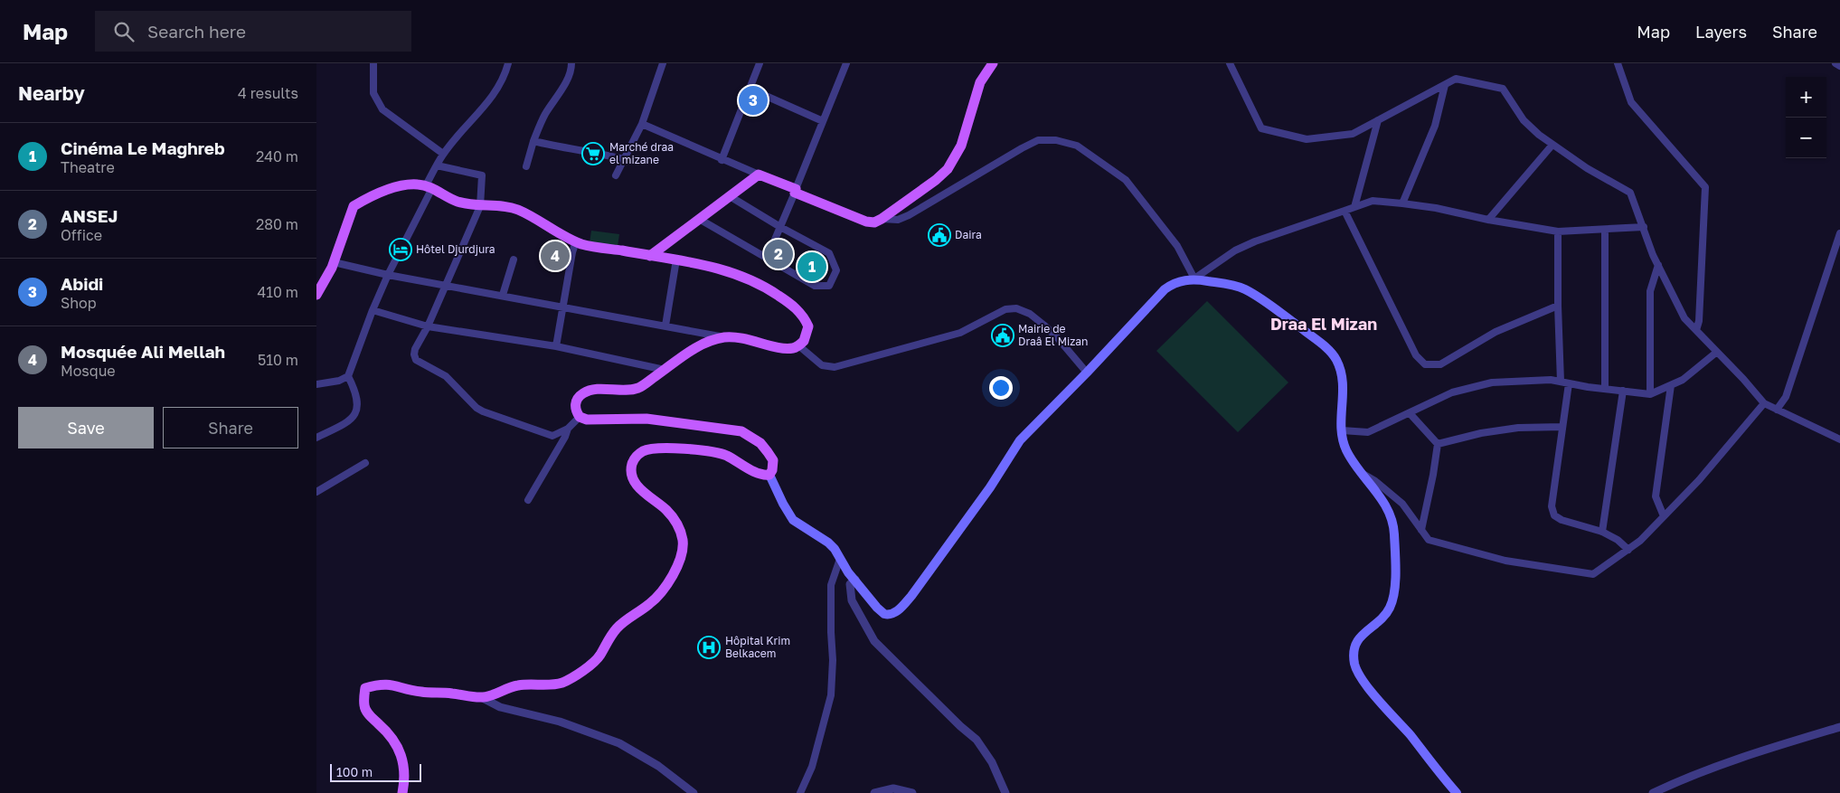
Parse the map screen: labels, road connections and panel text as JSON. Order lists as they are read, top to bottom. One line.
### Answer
{"districts":["Draa El Mizan"],"places":{"supermarket":["Marché draa el mizane"],"public building":["Daira","Mairie de Draâ El Mizan"],"hotel":["Hôtel Djurdjura"],"hospital":["Hôpital Krim Belkacem"]},"scale_bar":"100 m","page":{"header":"Map","search":"Search here","nav":["Map","Layers","Share"],"heading":["Nearby","4 results"],"map_buttons":["+","−"],"pins":["3","2","4","1"],"list":[{"mark":"1","name":"Cinéma Le Maghreb","note":"Theatre","value":"240 m"},{"mark":"2","name":"ANSEJ","note":"Office","value":"280 m"},{"mark":"3","name":"Abidi","note":"Shop","value":"410 m"},{"mark":"4","name":"Mosquée Ali Mellah","note":"Mosque","value":"510 m"}],"buttons":["Save","Share"],"scale":"100 m"}}
